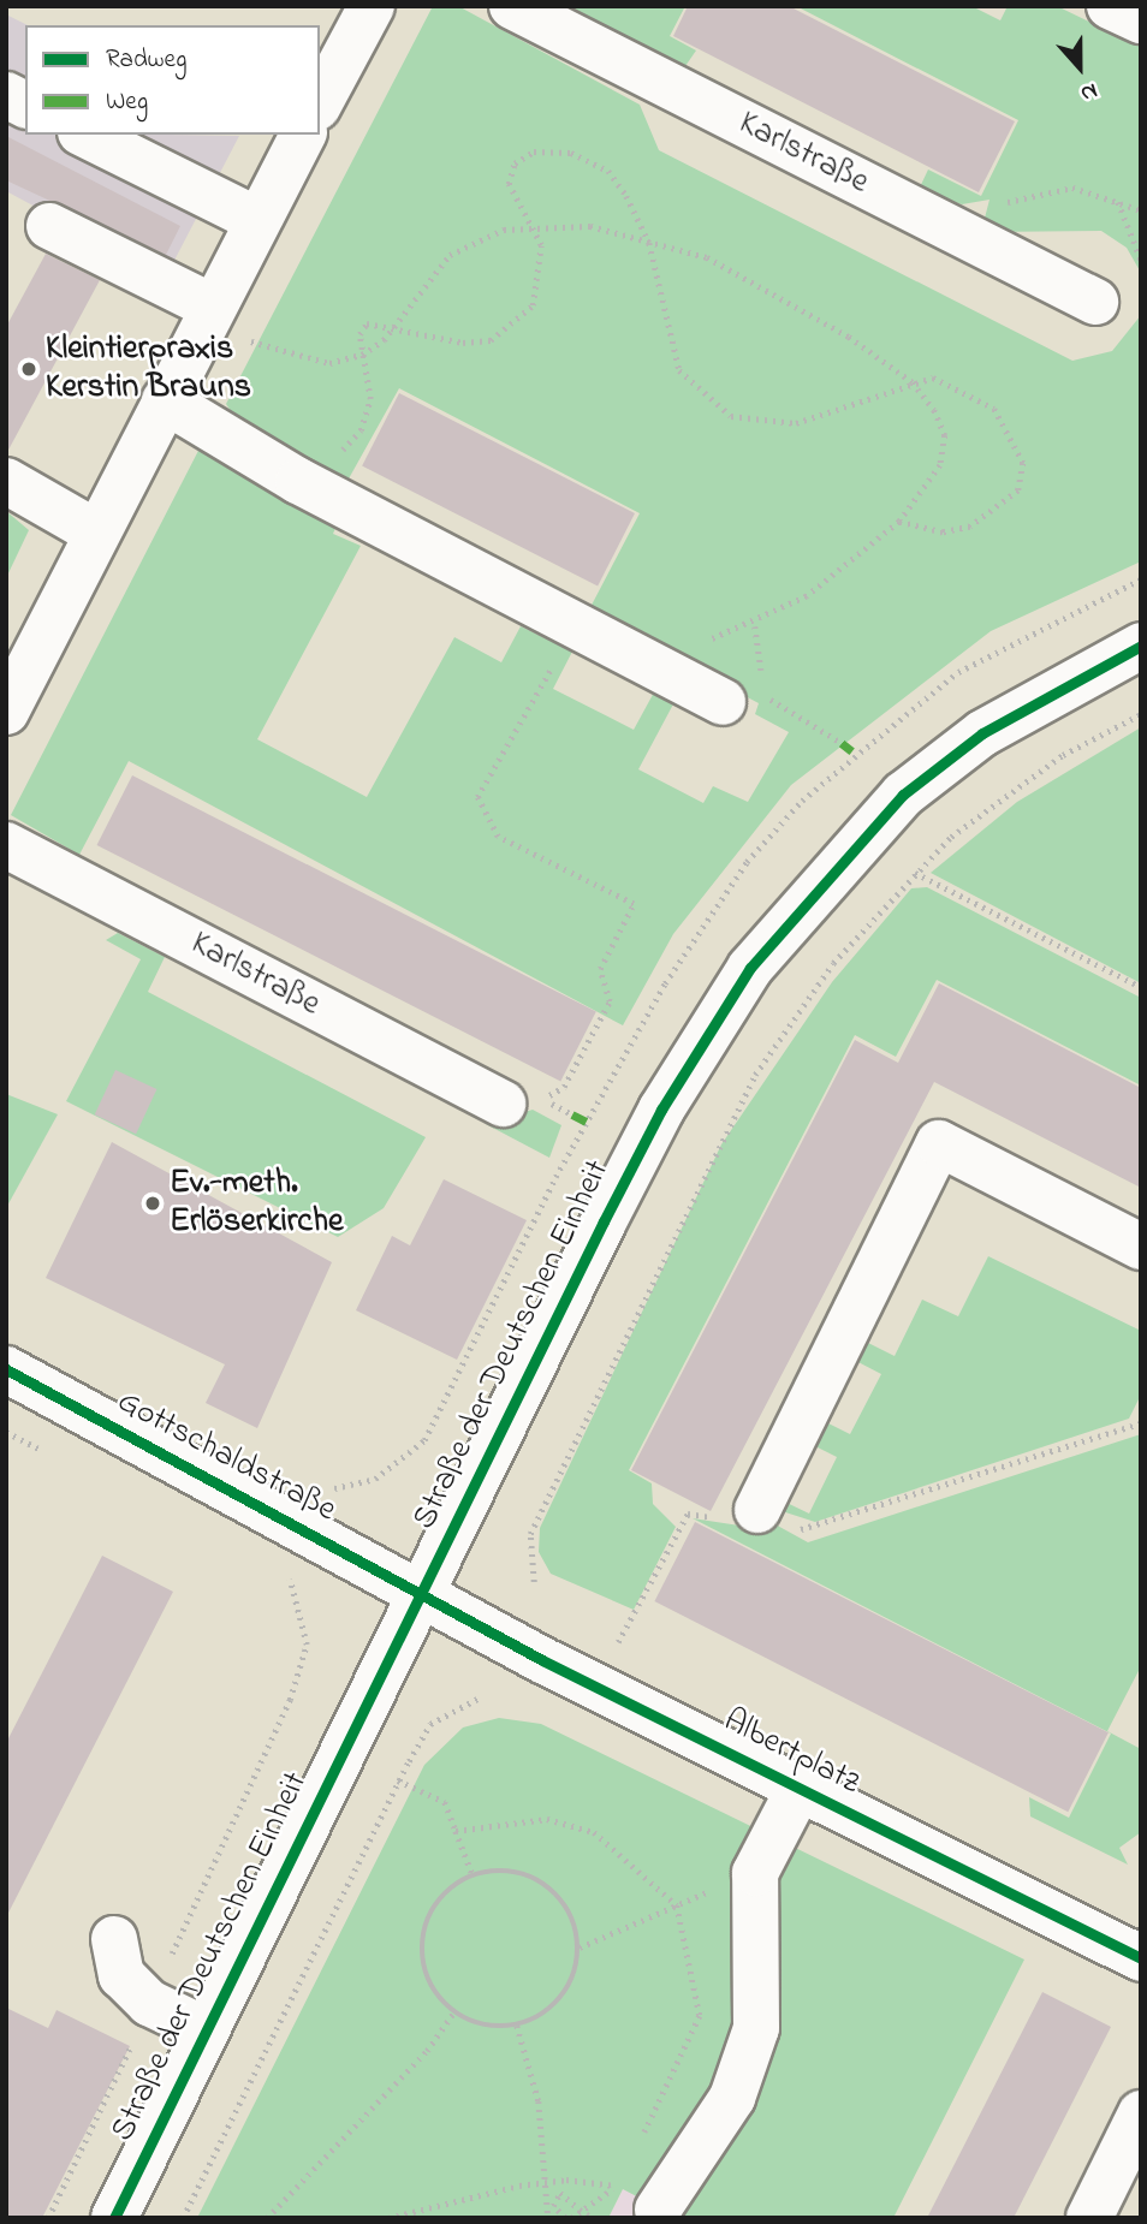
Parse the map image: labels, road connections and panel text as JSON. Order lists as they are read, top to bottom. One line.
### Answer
{"streets":{"street":["Karlstraße","Straße der Deutschen Einheit","Gottschaldstraße","Albertplatz"]},"crossings":[["Straße der Deutschen Einheit","Gottschaldstraße"],["Straße der Deutschen Einheit","Albertplatz"],["Gottschaldstraße","Albertplatz"]],"places":["Kleintierpraxis Kerstin Brauns","Ev.-meth. Erlöserkirche"],"legend":["Radweg","Weg"],"north":"bottom"}
